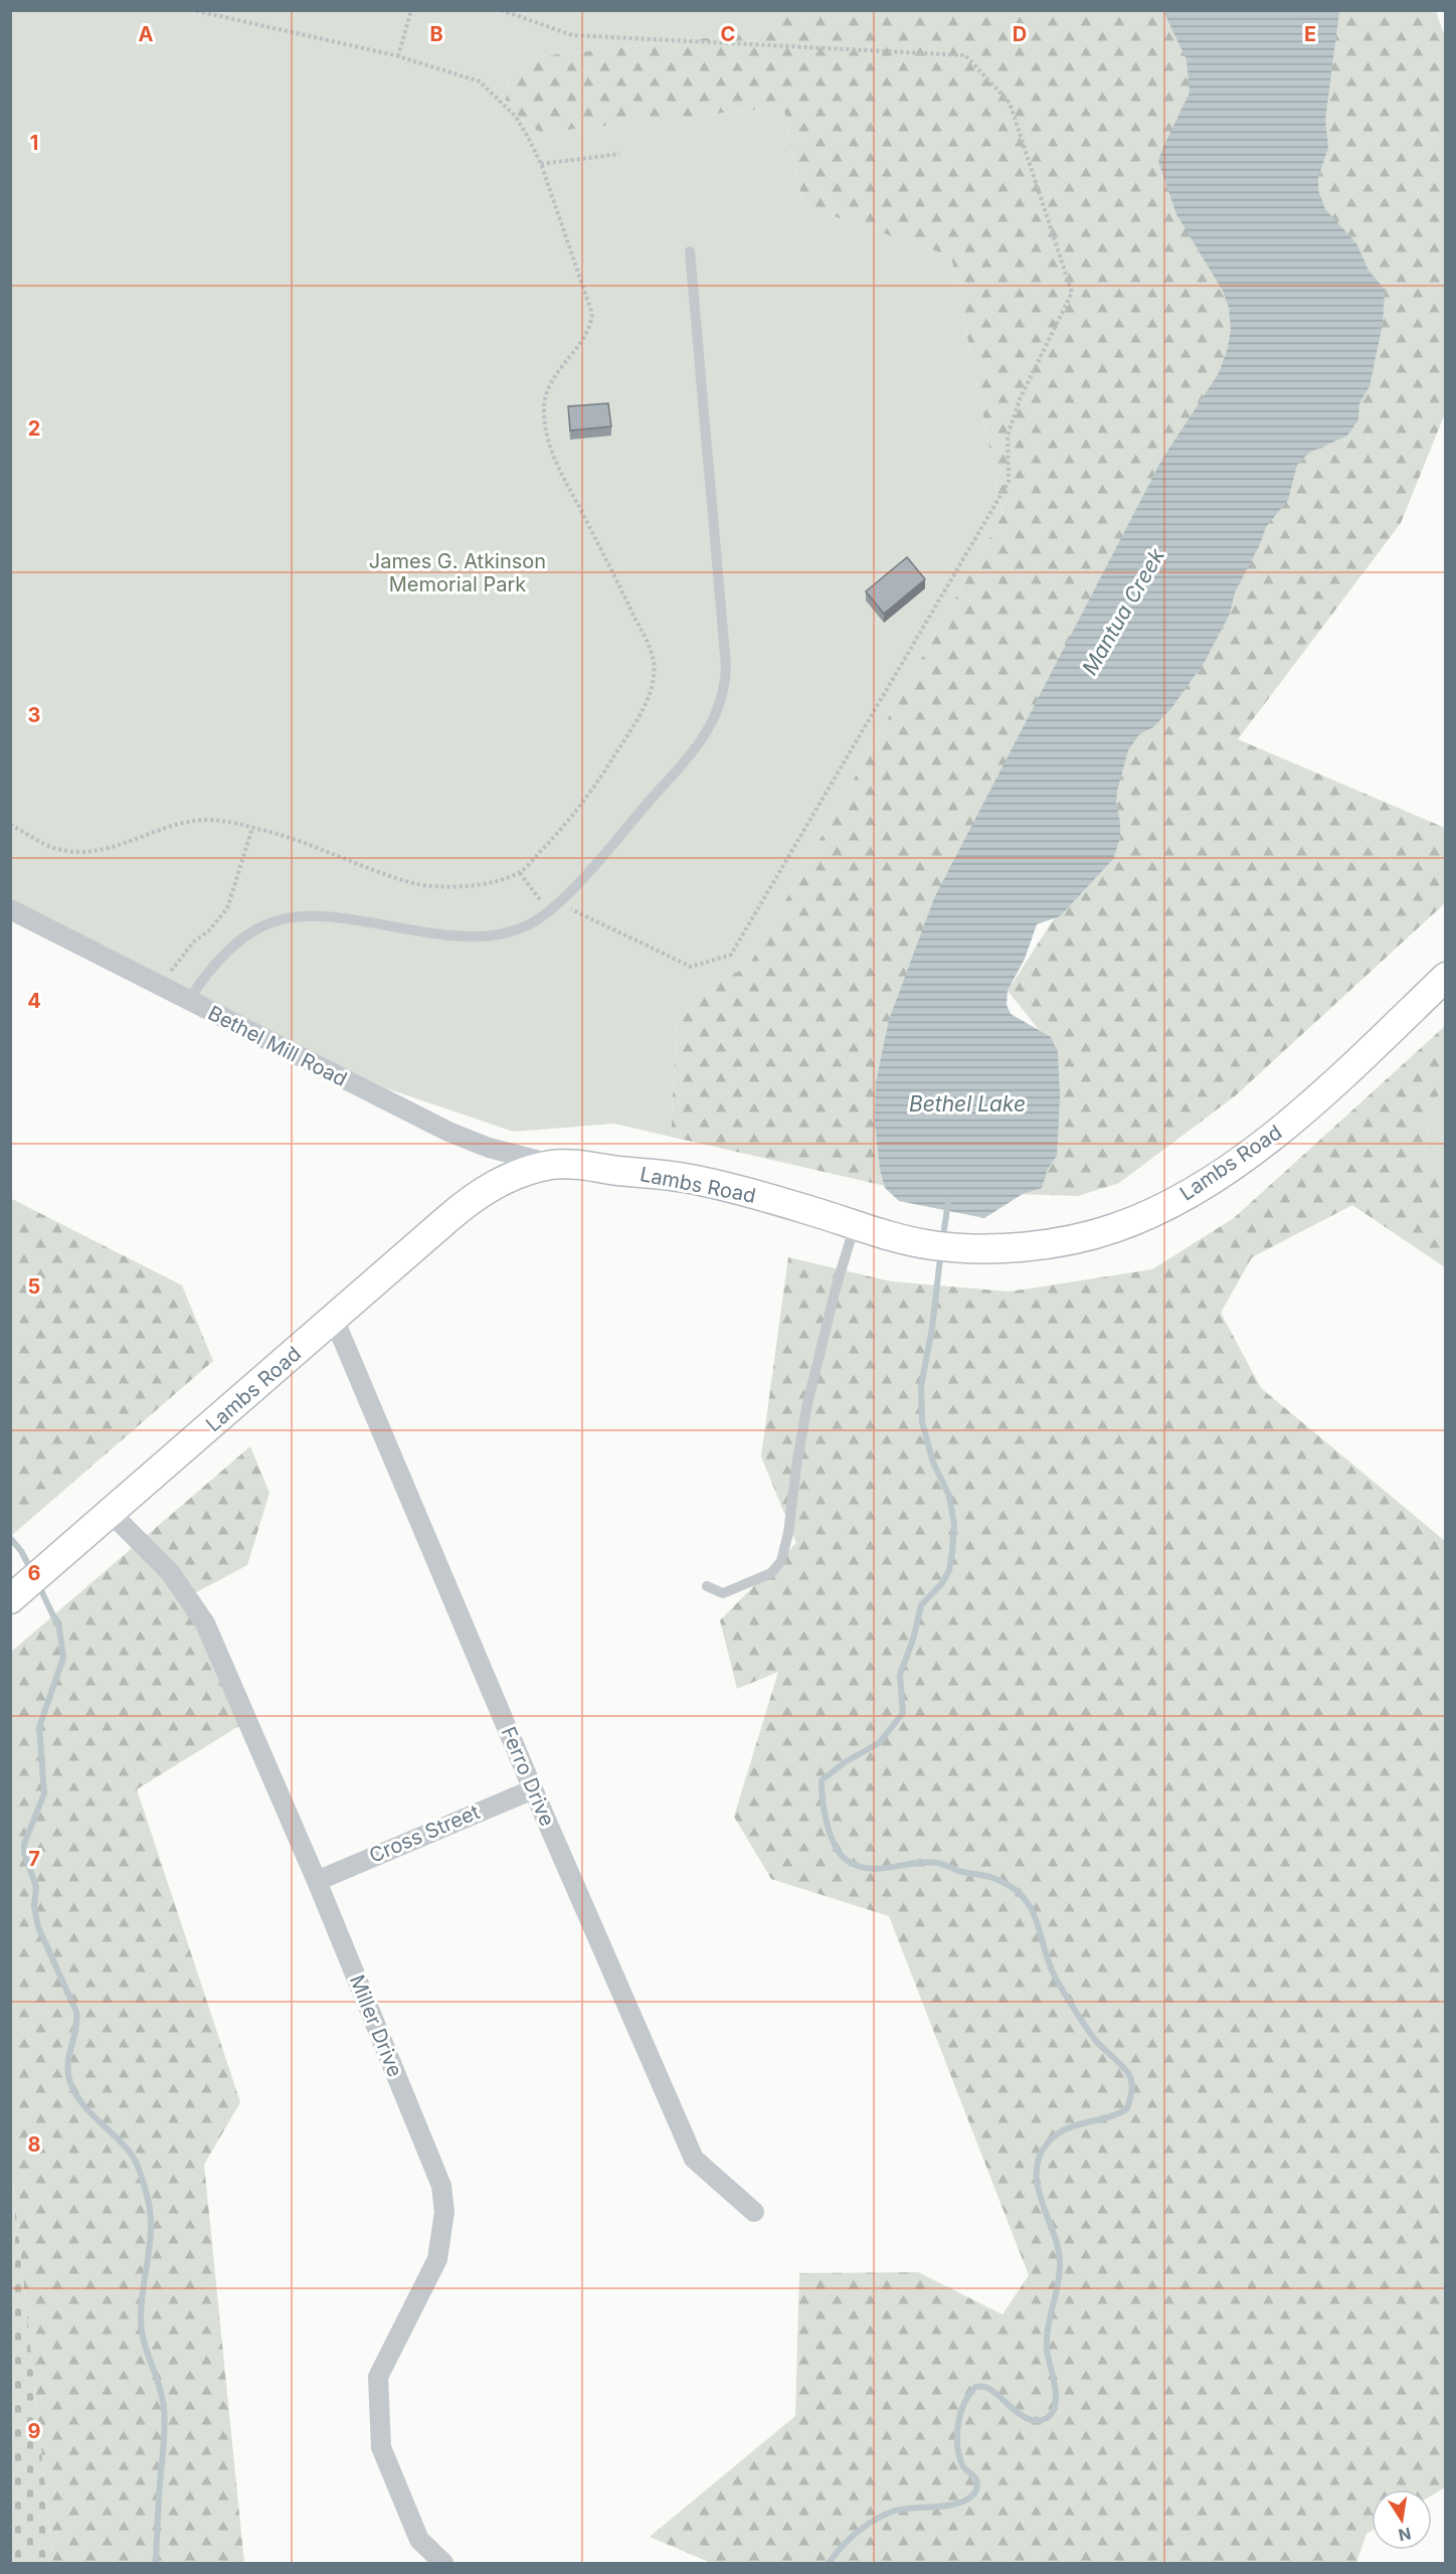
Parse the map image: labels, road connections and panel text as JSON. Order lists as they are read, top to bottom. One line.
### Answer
{"streets":{"main road":["Lambs Road"],"street":["Bethel Mill Road","Ferro Drive","Cross Street","Miller Drive"]},"crossings":[["Bethel Mill Road","Lambs Road"],["Lambs Road","Ferro Drive"],["Lambs Road","Miller Drive"],["Ferro Drive","Cross Street"],["Cross Street","Miller Drive"]],"water":["Mantua Creek","Bethel Lake"],"parks":["James G. Atkinson Memorial Park"],"north":"bottom","grid":{"columns":["A","B","C","D","E"],"rows":["1","2","3","4","5","6","7","8","9"]}}
